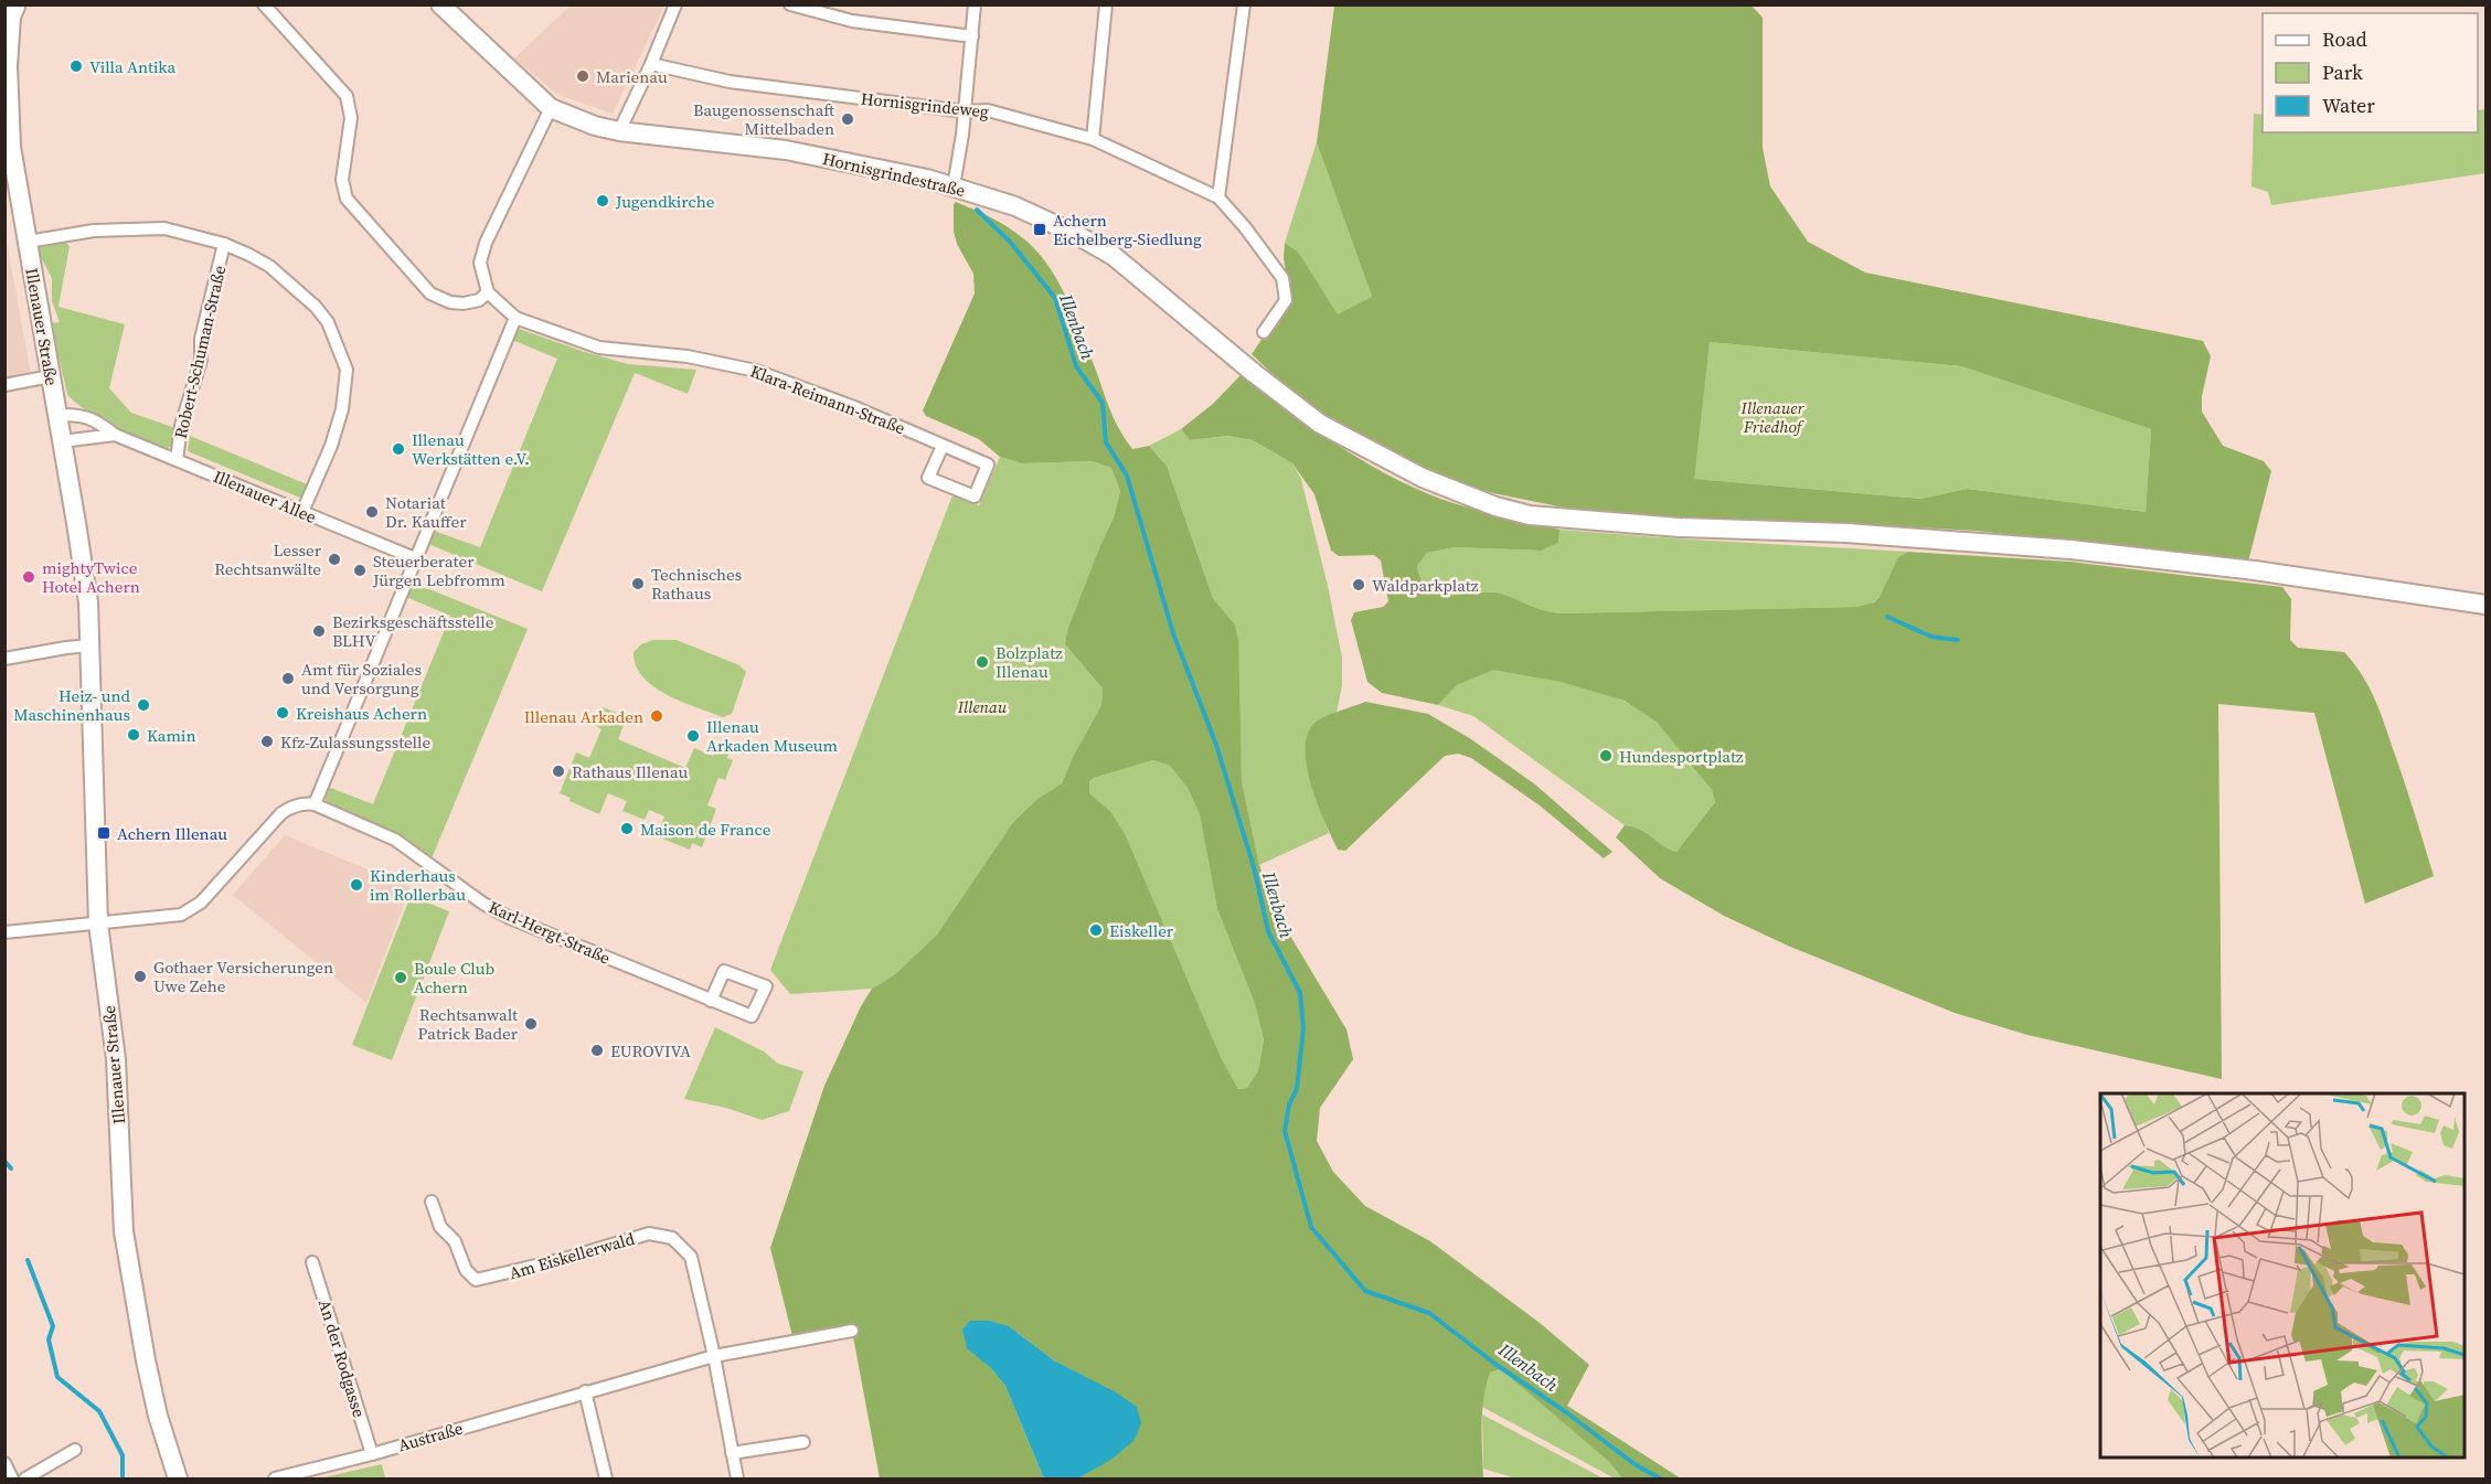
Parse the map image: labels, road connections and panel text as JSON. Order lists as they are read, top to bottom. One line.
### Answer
{"streets":{"main road":["Hornisgrindestraße","Illenauer Straße"],"street":["Hornisgrindeweg","Robert-Schuman-Straße","Klara-Reimann-Straße","Illenauer Allee","Karl-Hergt-Straße","Am Eiskellerwald","An der Rodgasse","Austraße"]},"crossings":[["Illenauer Straße","Robert-Schuman-Straße"],["Illenauer Straße","Illenauer Allee"],["Robert-Schuman-Straße","Illenauer Allee"],["Am Eiskellerwald","Austraße"],["An der Rodgasse","Austraße"]],"water":["Illenbach"],"parks":["Illenauer Friedhof","Illenau"],"places":{"other":["Villa Antika","Marienau","Baugenossenschaft Mittelbaden","Jugendkirche","Illenau Werkstätten e.V.","Notariat Dr. Kauffer","Lesser Rechtsanwälte","Steuerberater Jürgen Lebfromm","mightyTwice Hotel Achern","Technisches Rathaus","Waldparkplatz","Bezirksgeschäftsstelle BLHV","Bolzplatz Illenau","Amt für Soziales und Versorgung","Heiz- und Maschinenhaus","Kreishaus Achern","Illenau Arkaden","Kamin","Illenau Arkaden Museum","Kfz-Zulassungsstelle","Hundesportplatz","Rathaus Illenau","Maison de France","Kinderhaus im Rollerbau","Eiskeller","Gothaer Versicherungen Uwe Zehe","Boule Club Achern","Rechtsanwalt Patrick Bader","EUROVIVA"],"transit":["Achern Eichelberg-Siedlung","Achern Illenau"]},"legend":["Road","Park","Water"]}
